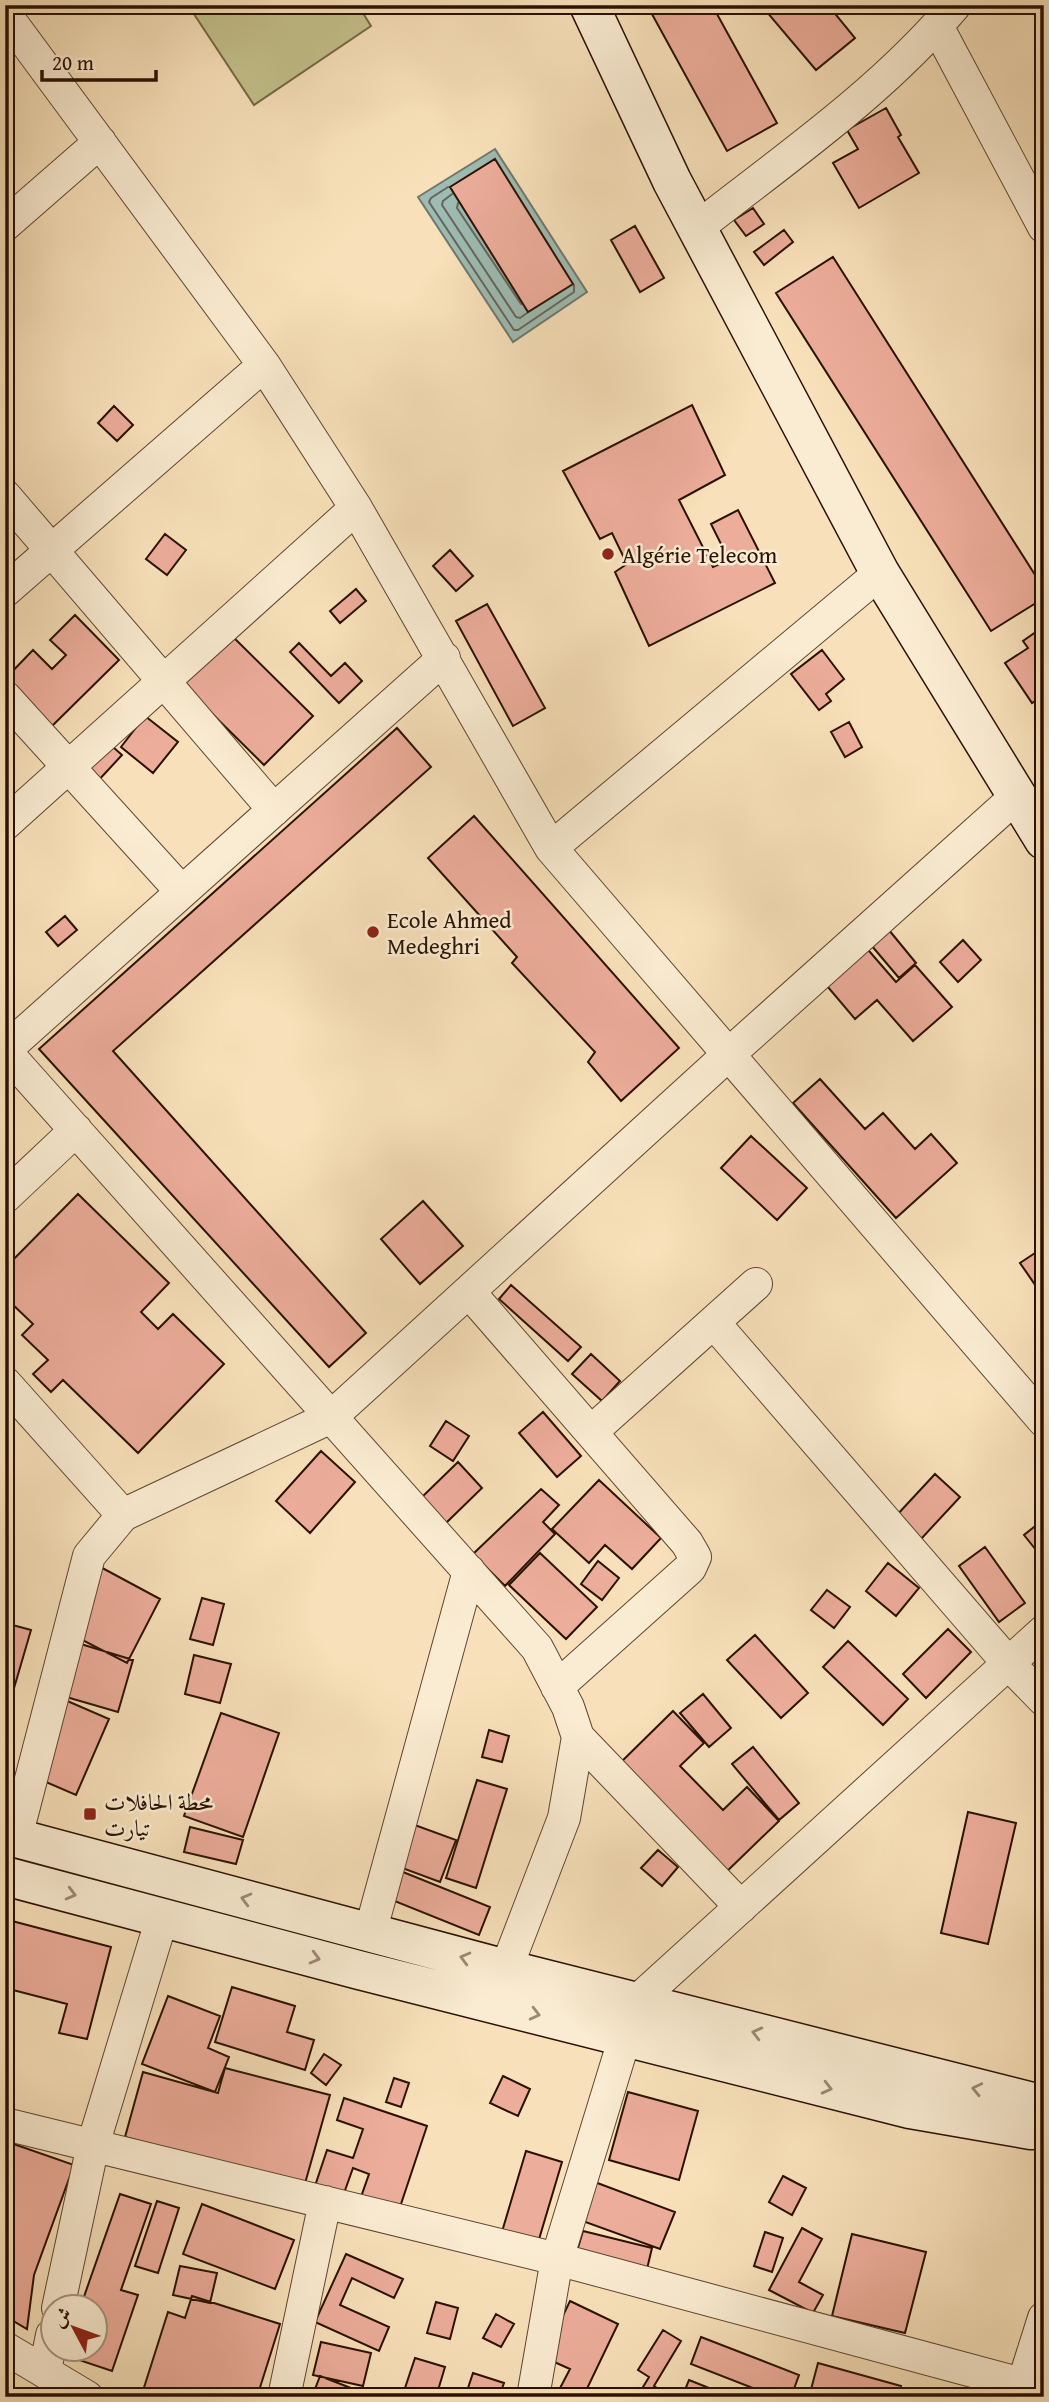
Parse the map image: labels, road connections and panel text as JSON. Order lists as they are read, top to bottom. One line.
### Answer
{"places":{"other":["Algérie Telecom","Ecole Ahmed Medeghri"],"transit":["محطة الحافلات تيارت"]},"scale_bar":"20 m","north":"top left"}
